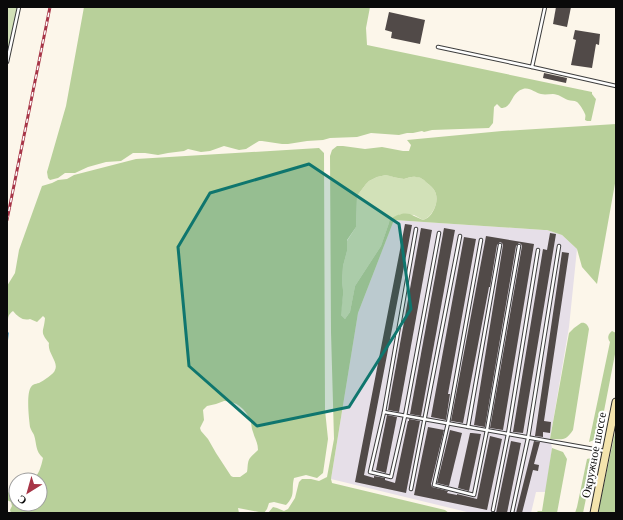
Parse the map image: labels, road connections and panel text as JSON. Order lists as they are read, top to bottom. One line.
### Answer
{"streets":{"main road":["Окружное шоссе"]},"north":"bottom left"}
